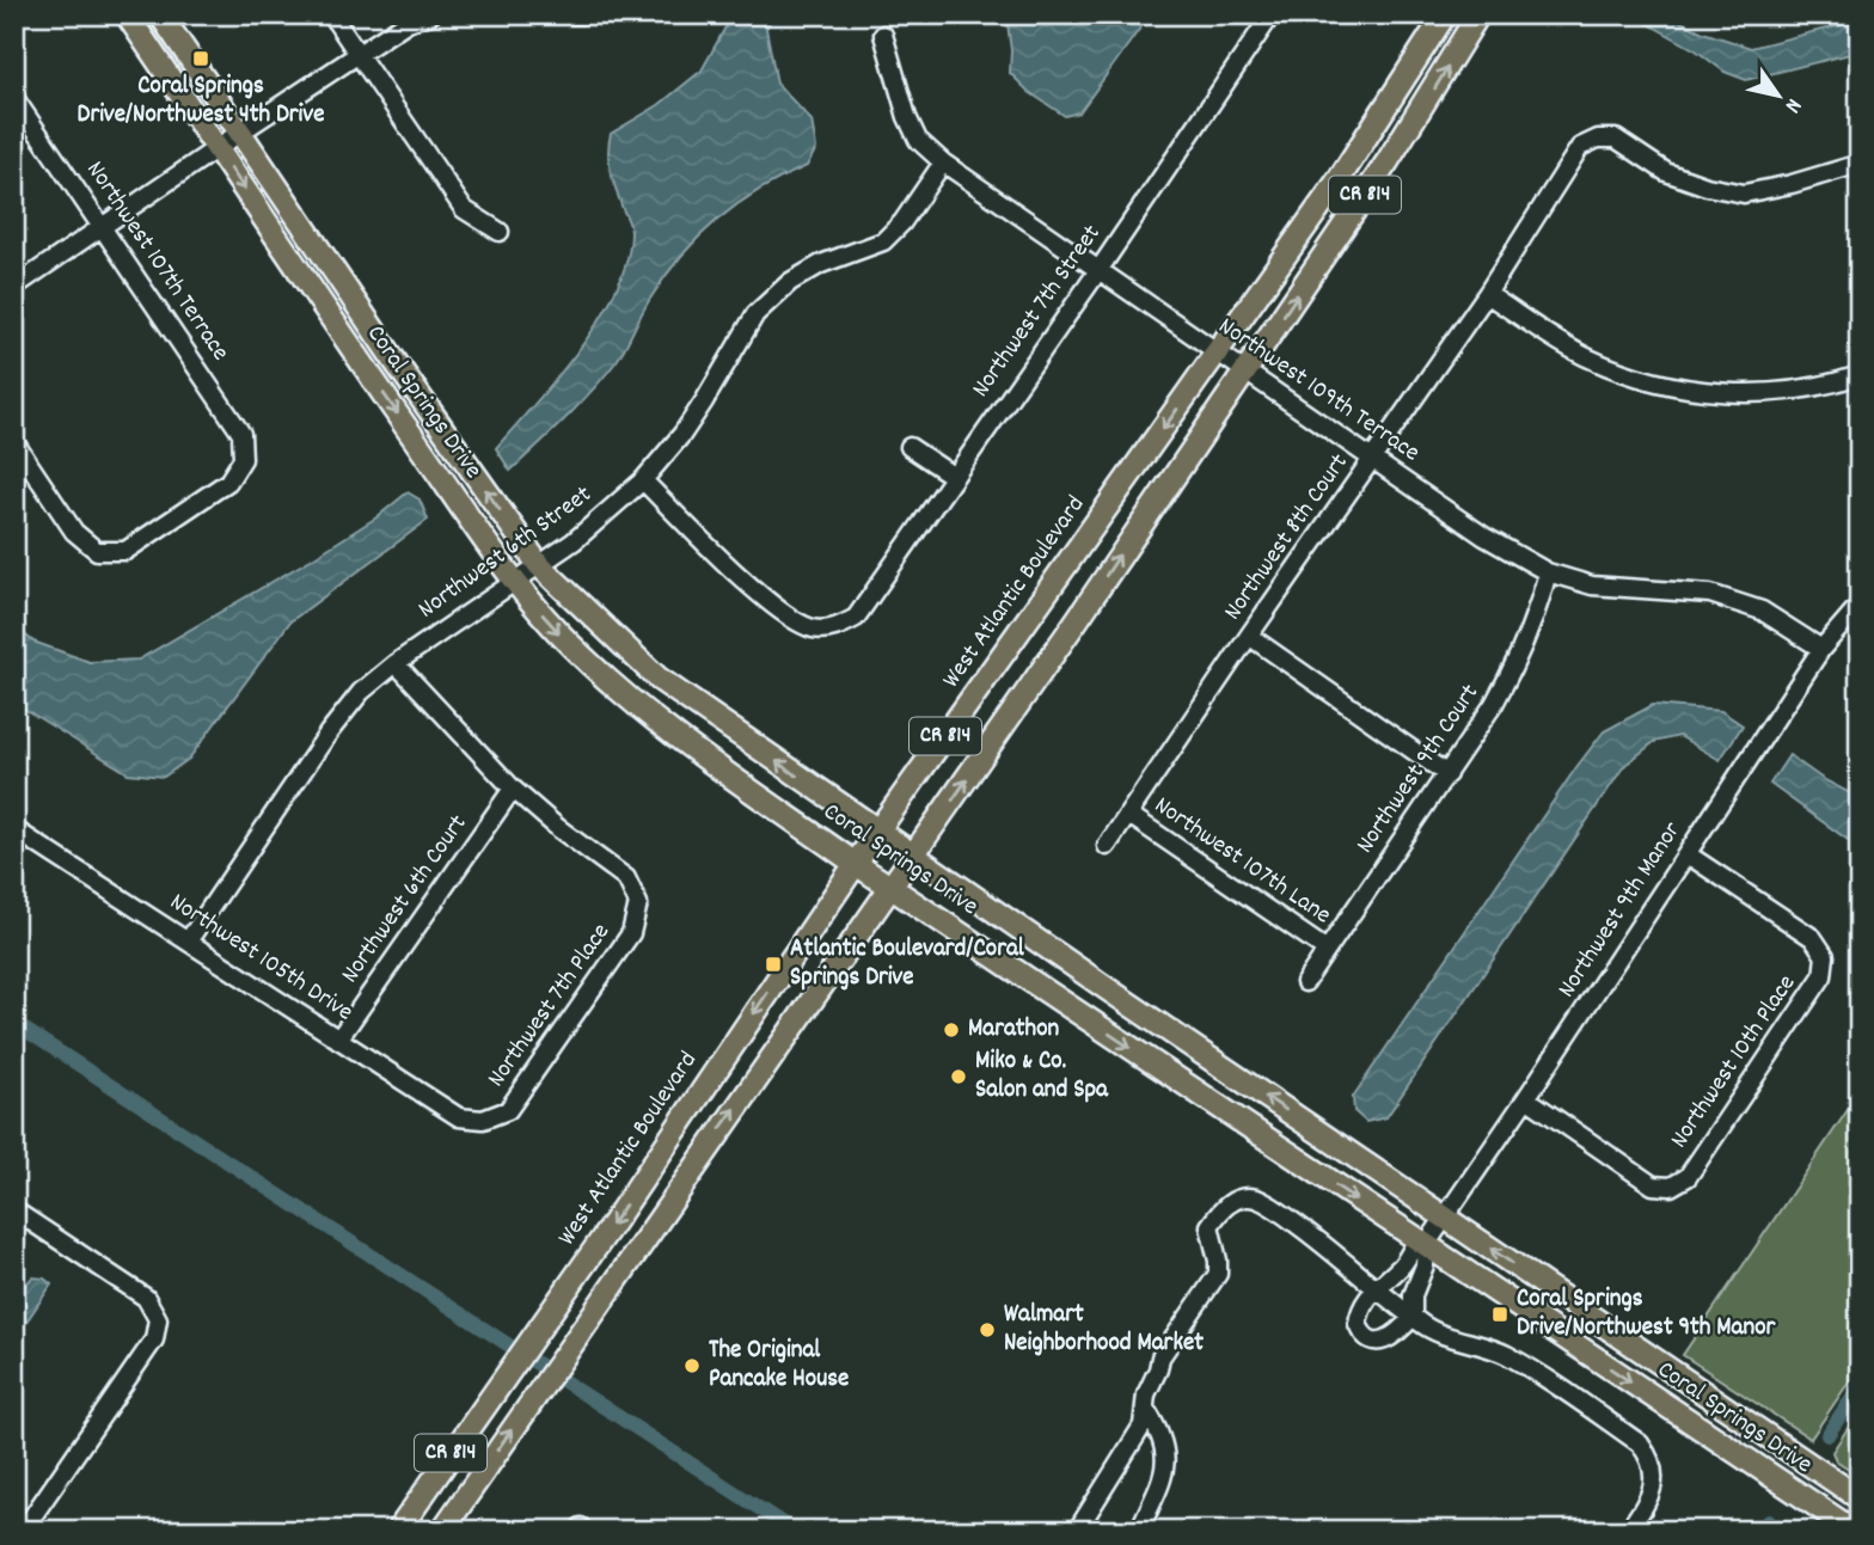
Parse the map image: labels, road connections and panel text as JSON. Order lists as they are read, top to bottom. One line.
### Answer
{"streets":{"main road":["CR 814","Coral Springs Drive","West Atlantic Boulevard"],"street":["Northwest 107th Terrace","Northwest 7th Street","Northwest 109th Terrace","Northwest 8th Court","Northwest 6th Street","Northwest 9th Court","Northwest 107th Lane","Northwest 6th Court","Northwest 9th Manor","Northwest 105th Drive","Northwest 7th Place","Northwest 10th Place"]},"crossings":[["CR 814","Northwest 109th Terrace"],["CR 814","Coral Springs Drive"],["Northwest 7th Street","Northwest 109th Terrace"],["Northwest 7th Street","Northwest 6th Street"],["Northwest 109th Terrace","Northwest 8th Court"],["Northwest 109th Terrace","Northwest 6th Street"],["Northwest 109th Terrace","West Atlantic Boulevard"],["Northwest 109th Terrace","Northwest 9th Court"],["Northwest 109th Terrace","Northwest 9th Manor"],["Coral Springs Drive","Northwest 6th Street"],["Coral Springs Drive","West Atlantic Boulevard"],["Coral Springs Drive","Northwest 9th Manor"],["Northwest 8th Court","Northwest 107th Lane"],["Northwest 6th Street","Northwest 105th Drive"],["Northwest 9th Court","Northwest 107th Lane"],["Northwest 6th Court","Northwest 105th Drive"],["Northwest 6th Court","Northwest 7th Place"],["Northwest 9th Manor","Northwest 10th Place"],["Northwest 105th Drive","Northwest 7th Place"]],"places":{"transit":["Coral Springs Drive/Northwest 4th Drive","Atlantic Boulevard/Coral Springs Drive","Coral Springs Drive/Northwest 9th Manor"],"other":["Marathon","Miko & Co. Salon and Spa","Walmart Neighborhood Market","The Original Pancake House"]},"north":"bottom right"}
